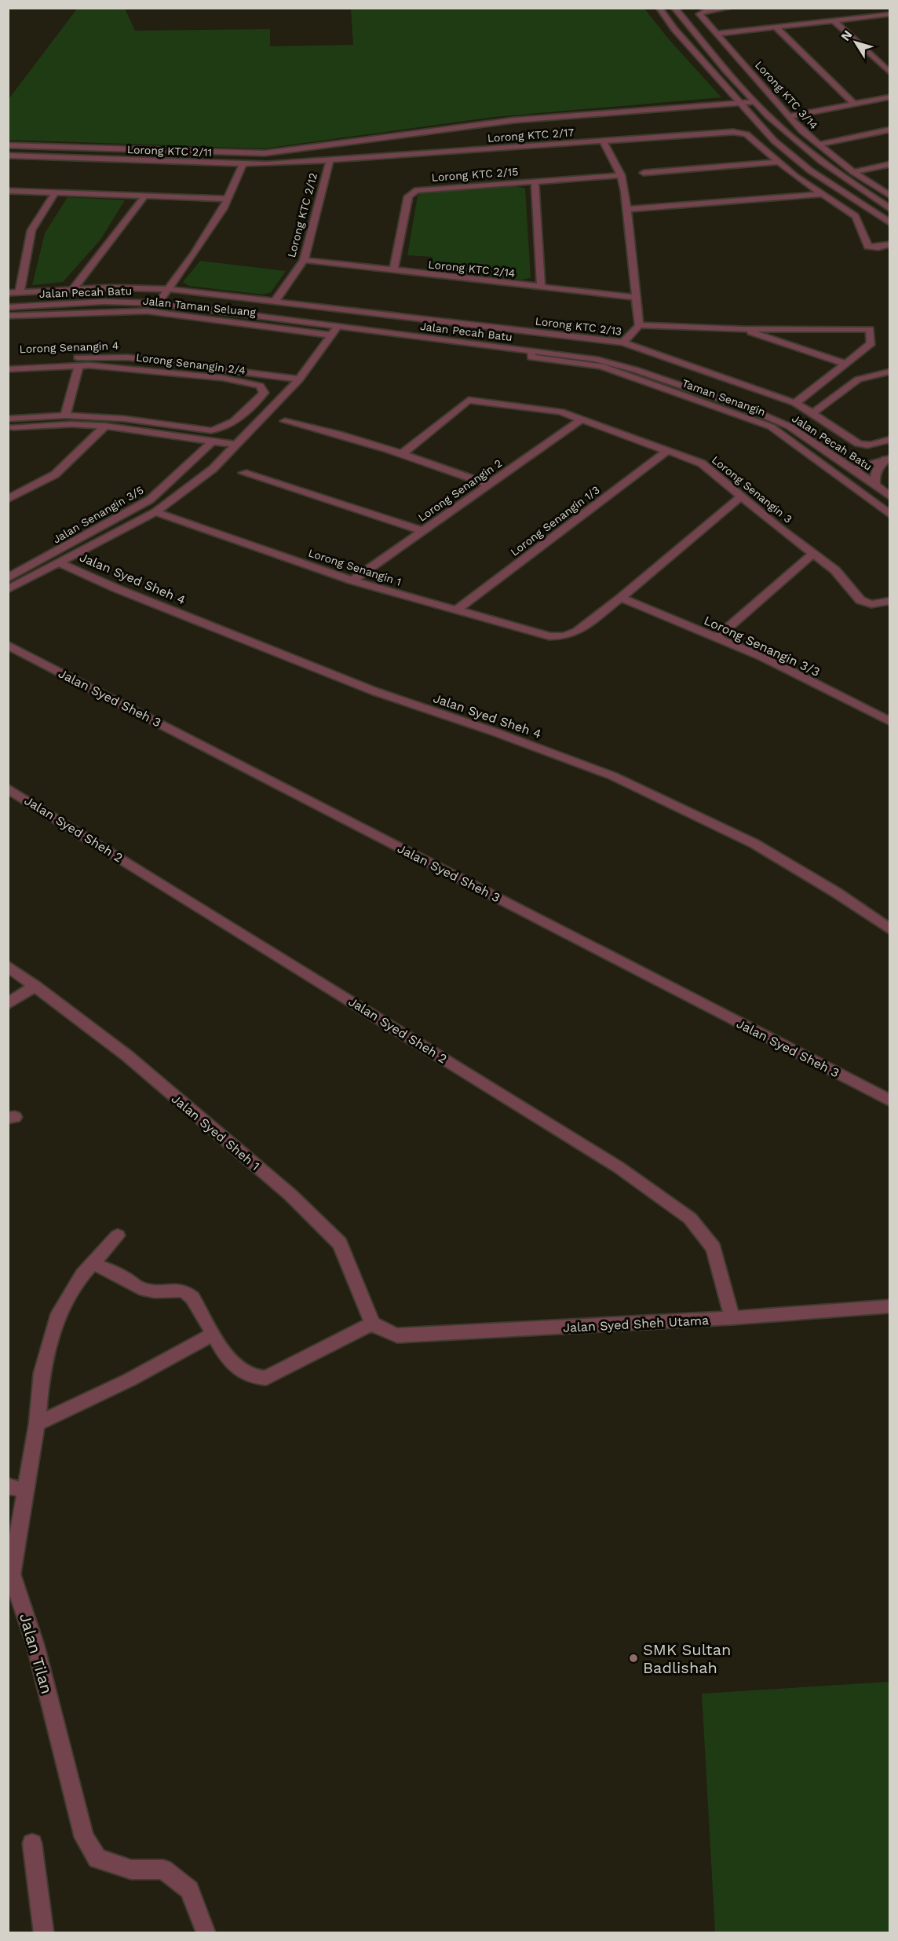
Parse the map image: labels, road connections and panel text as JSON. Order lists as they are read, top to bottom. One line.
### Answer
{"streets":{"street":["Lorong KTC 3/14","Lorong KTC 2/17","Lorong KTC 2/11","Lorong KTC 2/15","Lorong KTC 2/12","Lorong KTC 2/14","Jalan Pecah Batu","Jalan Taman Seluang","Lorong KTC 2/13","Lorong Senangin 4","Lorong Senangin 2/4","Taman Senangin","Lorong Senangin 3","Lorong Senangin 2","Jalan Senangin 3/5","Lorong Senangin 1/3","Lorong Senangin 1","Jalan Syed Sheh 4","Lorong Senangin 3/3","Jalan Syed Sheh 3","Jalan Syed Sheh 2","Jalan Syed Sheh 1","Jalan Syed Sheh Utama","Jalan Tilan"]},"crossings":[["Lorong KTC 2/17","Lorong KTC 2/11"],["Lorong KTC 2/17","Lorong KTC 2/12"],["Lorong KTC 2/11","Lorong KTC 2/12"],["Lorong KTC 2/15","Lorong KTC 2/14"],["Lorong KTC 2/12","Lorong KTC 2/14"],["Lorong KTC 2/12","Lorong KTC 2/13"],["Jalan Pecah Batu","Taman Senangin"],["Lorong Senangin 4","Lorong Senangin 2/4"],["Lorong Senangin 3","Lorong Senangin 2"],["Lorong Senangin 3","Lorong Senangin 1/3"],["Lorong Senangin 2","Lorong Senangin 1"],["Lorong Senangin 1/3","Lorong Senangin 1"],["Lorong Senangin 1","Lorong Senangin 3/3"],["Jalan Syed Sheh 2","Jalan Syed Sheh Utama"],["Jalan Syed Sheh 1","Jalan Syed Sheh Utama"]],"places":["SMK Sultan Badlishah"],"north":"top left"}
